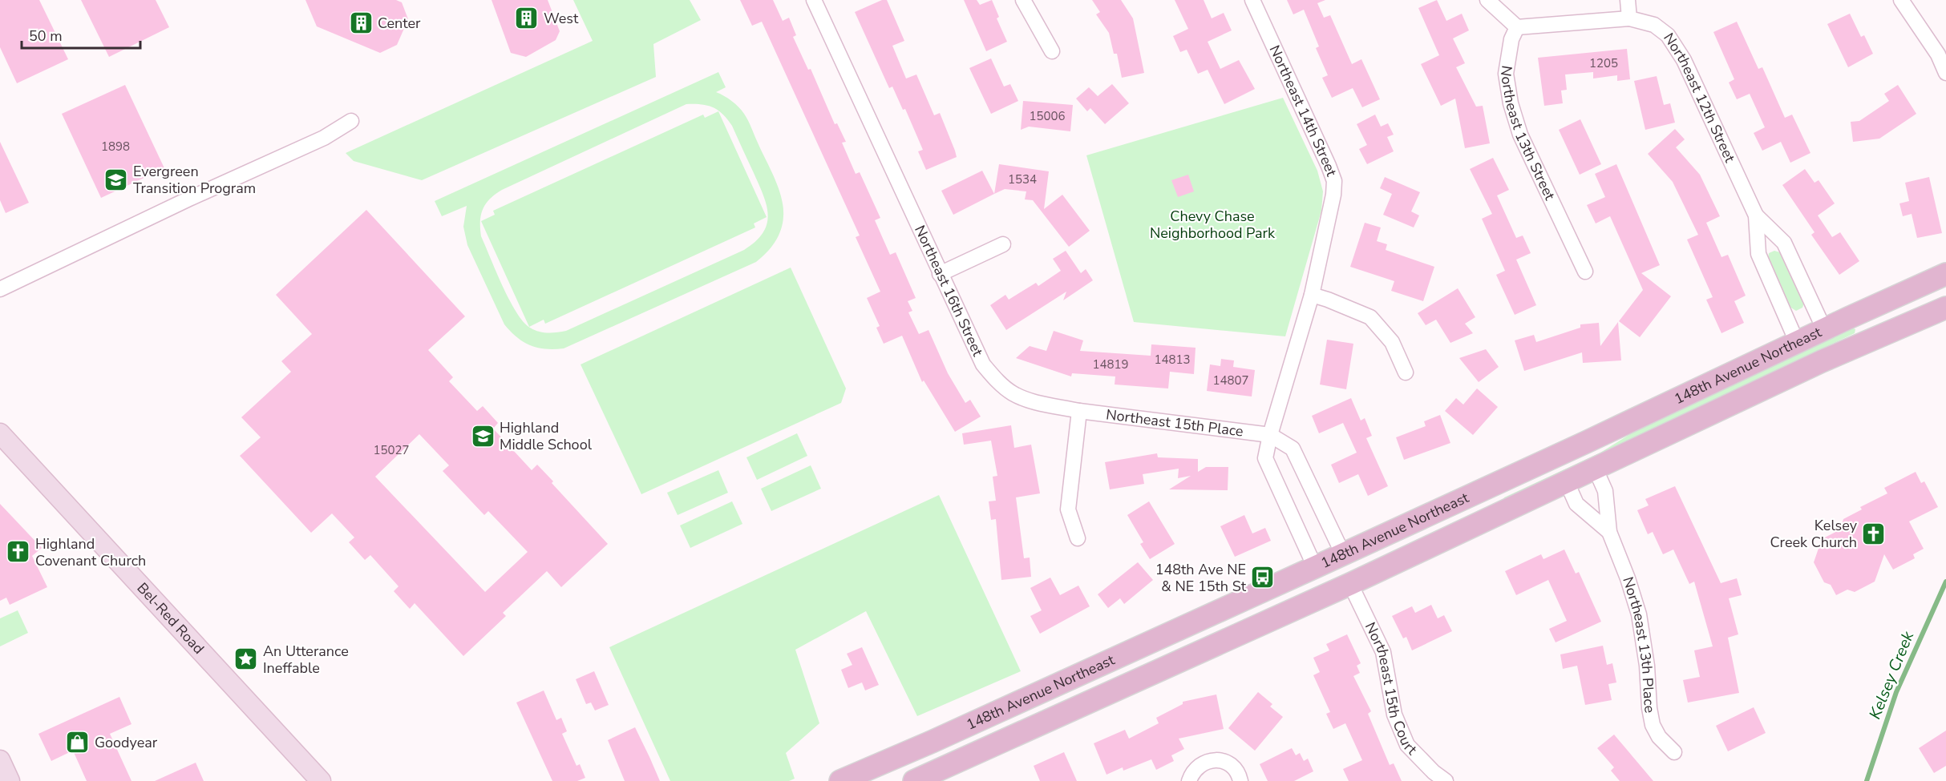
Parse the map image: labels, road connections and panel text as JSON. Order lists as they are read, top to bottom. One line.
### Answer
{"streets":{"main road":["148th Avenue Northeast","Bel-Red Road"],"street":["Northeast 12th Street","Northeast 14th Street","Northeast 13th Street","Northeast 16th Street","Northeast 15th Place","Northeast 13th Place","Northeast 15th Court"]},"crossings":[["Northeast 12th Street","Northeast 13th Street"],["Northeast 12th Street","148th Avenue Northeast"],["Northeast 14th Street","148th Avenue Northeast"],["Northeast 14th Street","Northeast 15th Place"],["Northeast 16th Street","Northeast 15th Place"],["148th Avenue Northeast","Northeast 13th Place"],["148th Avenue Northeast","Northeast 15th Court"]],"water":["Kelsey Creek"],"parks":["Chevy Chase Neighborhood Park"],"places":{"building":["West","Center"],"school or university":["Evergreen Transition Program","Highland Middle School"],"church":["Kelsey Creek Church","Highland Covenant Church"],"bus stop":["148th Ave NE & NE 15th St"],"place":["An Utterance Ineffable"],"shop":["Goodyear"]},"house_numbers":["1205","15006","1898","1534","14813","14819","14807","15027"],"scale_bar":"50 m"}
